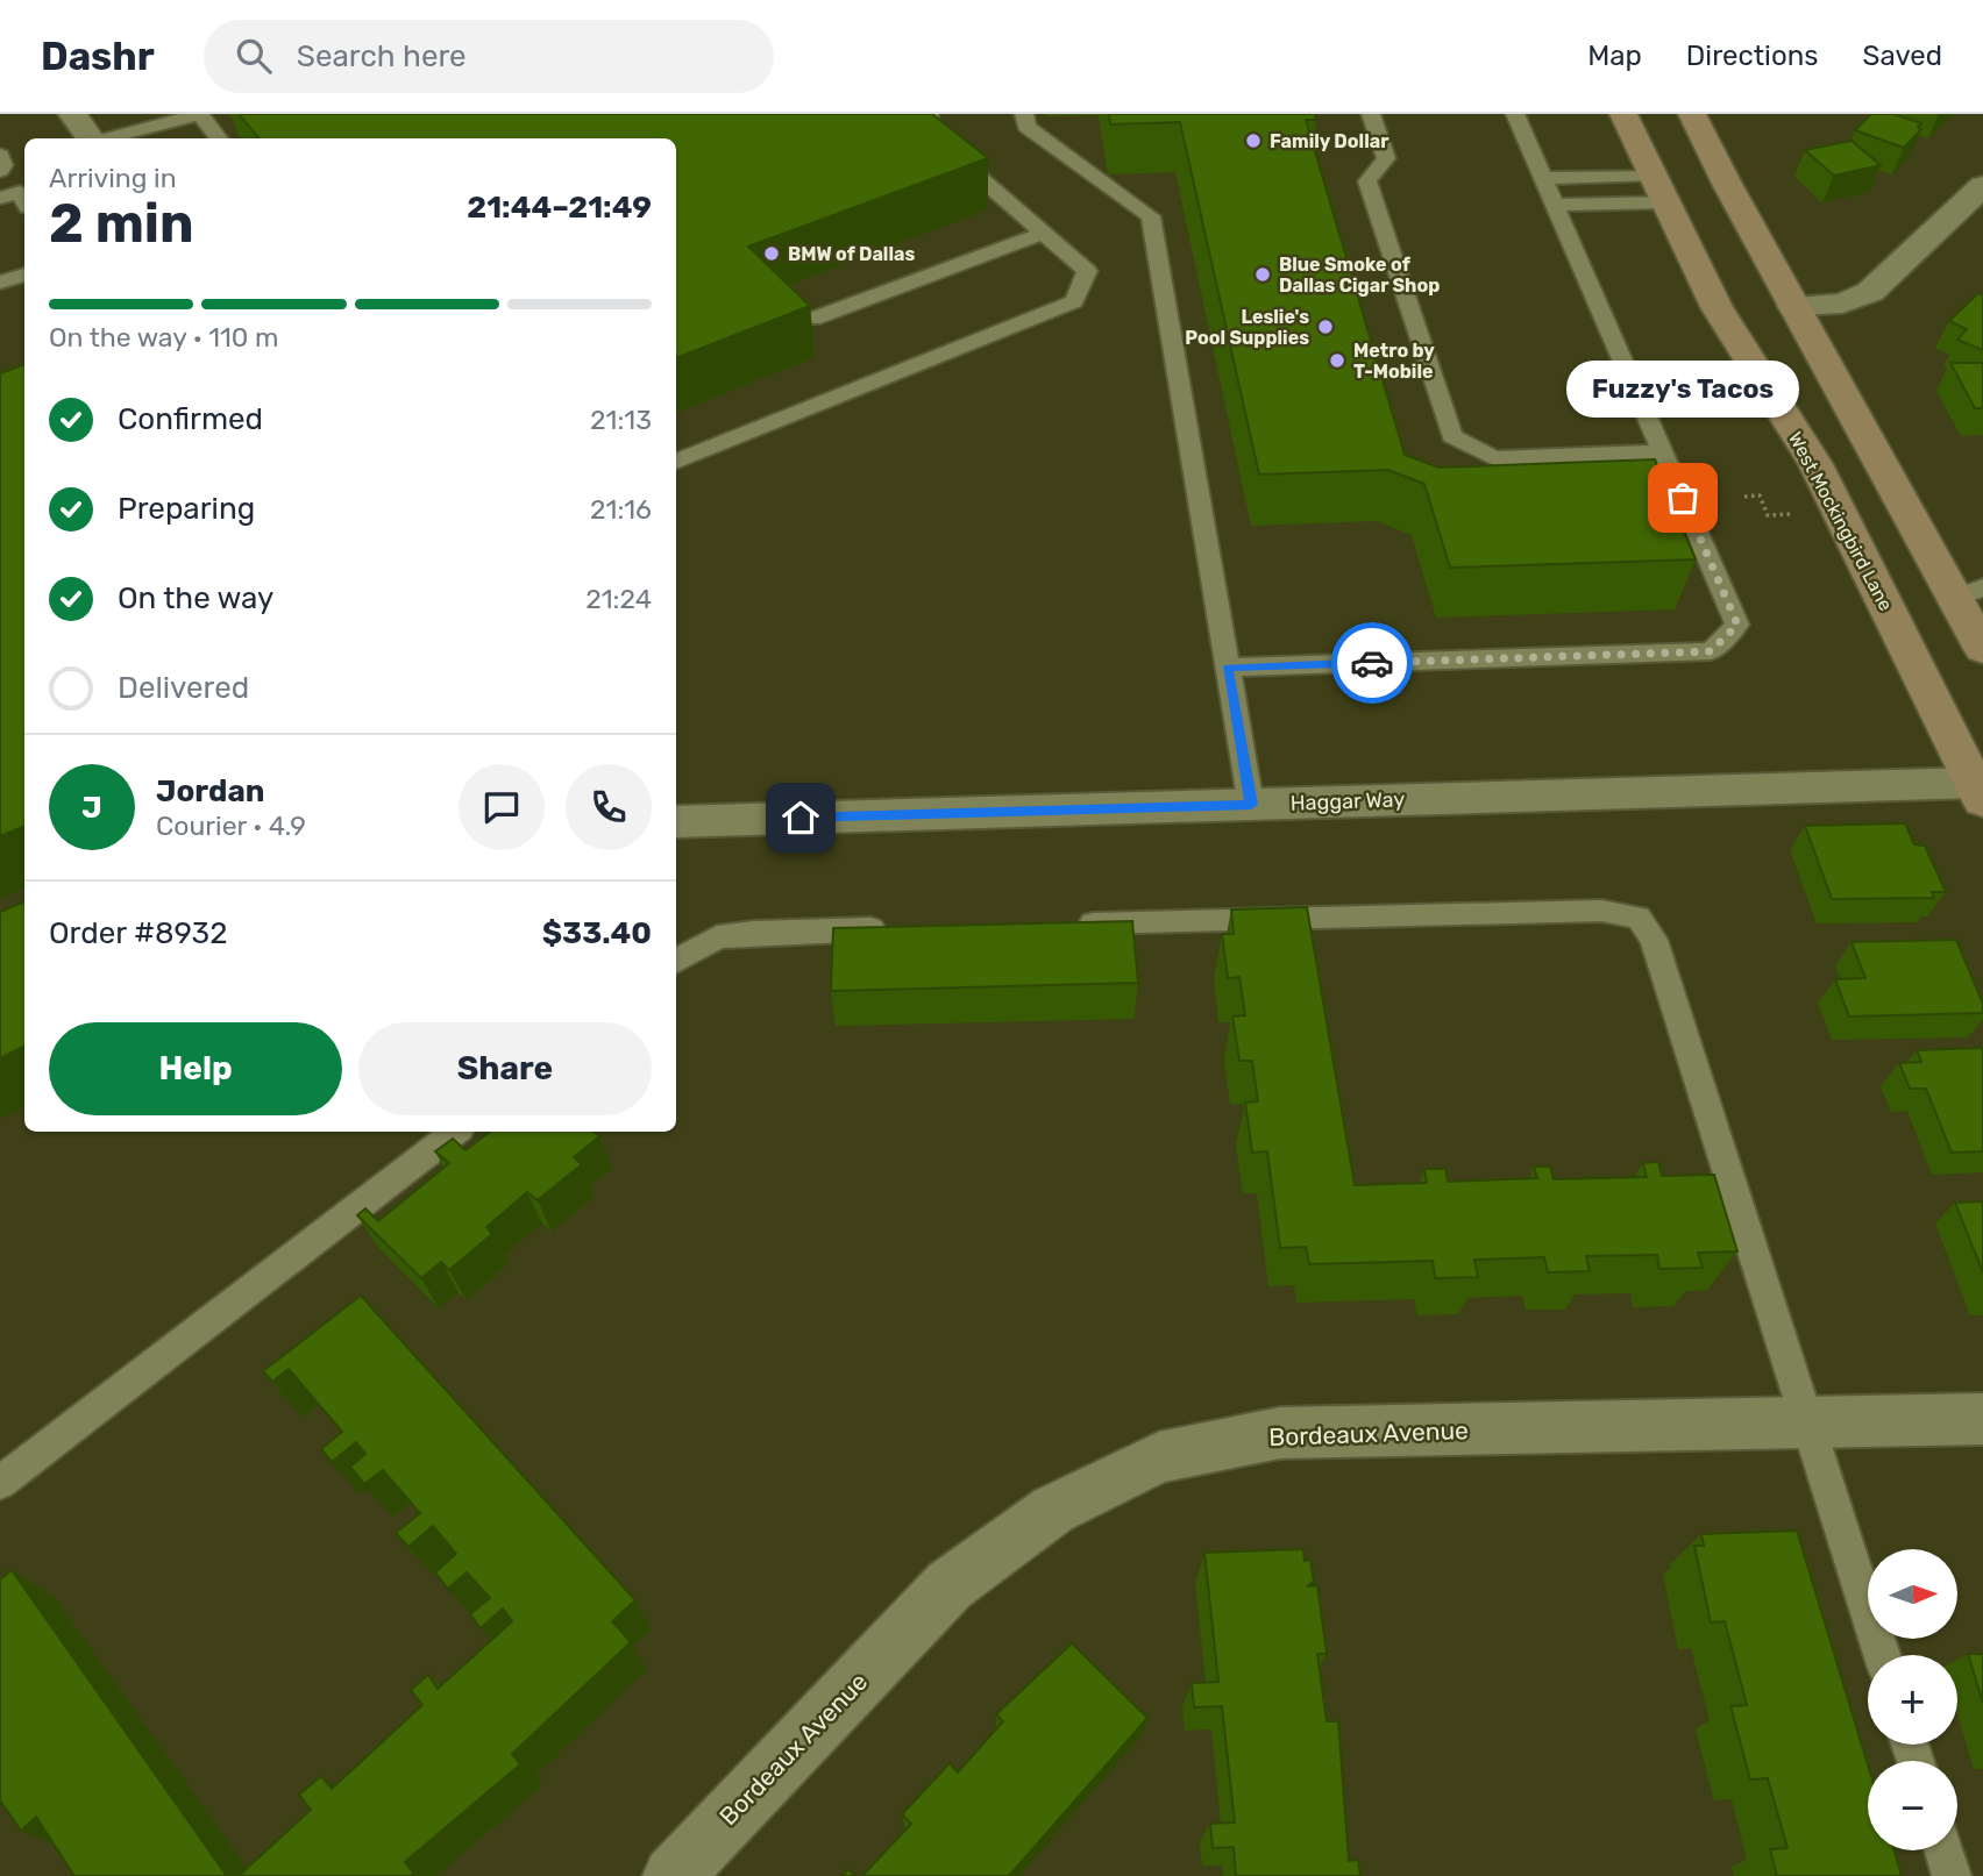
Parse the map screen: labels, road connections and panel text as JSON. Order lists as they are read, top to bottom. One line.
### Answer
{"streets":{"main road":["West Mockingbird Lane"],"street":["Haggar Way","Bordeaux Avenue"]},"crossings":[["West Mockingbird Lane","Haggar Way"]],"places":["Family Dollar","BMW of Dallas","Blue Smoke of Dallas Cigar Shop","Leslie's Pool Supplies","Metro by T-Mobile","Fuzzy's Tacos"],"north":"right","page":{"header":"Dashr","search":"Search here","nav":["Map","Directions","Saved"],"heading":["2 min","Arriving in","21:44–21:49"],"panel":["Jordan","Courier · 4.9","Order #8932","$33.40"],"bar":"On the way · 110 m","bubble":"Fuzzy's Tacos","list":[["Confirmed","21:13"],["Preparing","21:16"],["On the way","21:24"],"Delivered"],"round":"J","buttons":["Help","Share"],"map_buttons":["+","−"]}}
